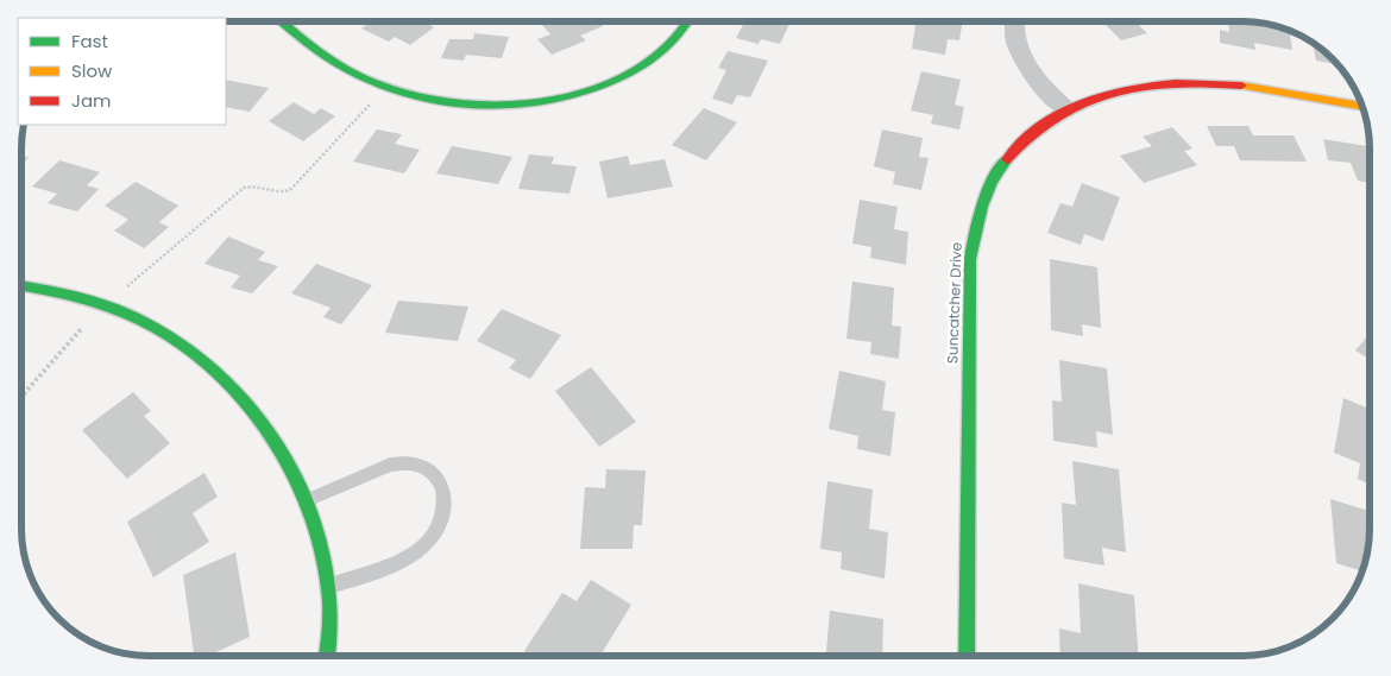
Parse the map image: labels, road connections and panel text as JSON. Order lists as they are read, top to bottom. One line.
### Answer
{"streets":{"street":["Suncatcher Drive"]},"legend":["Fast","Slow","Jam"]}
